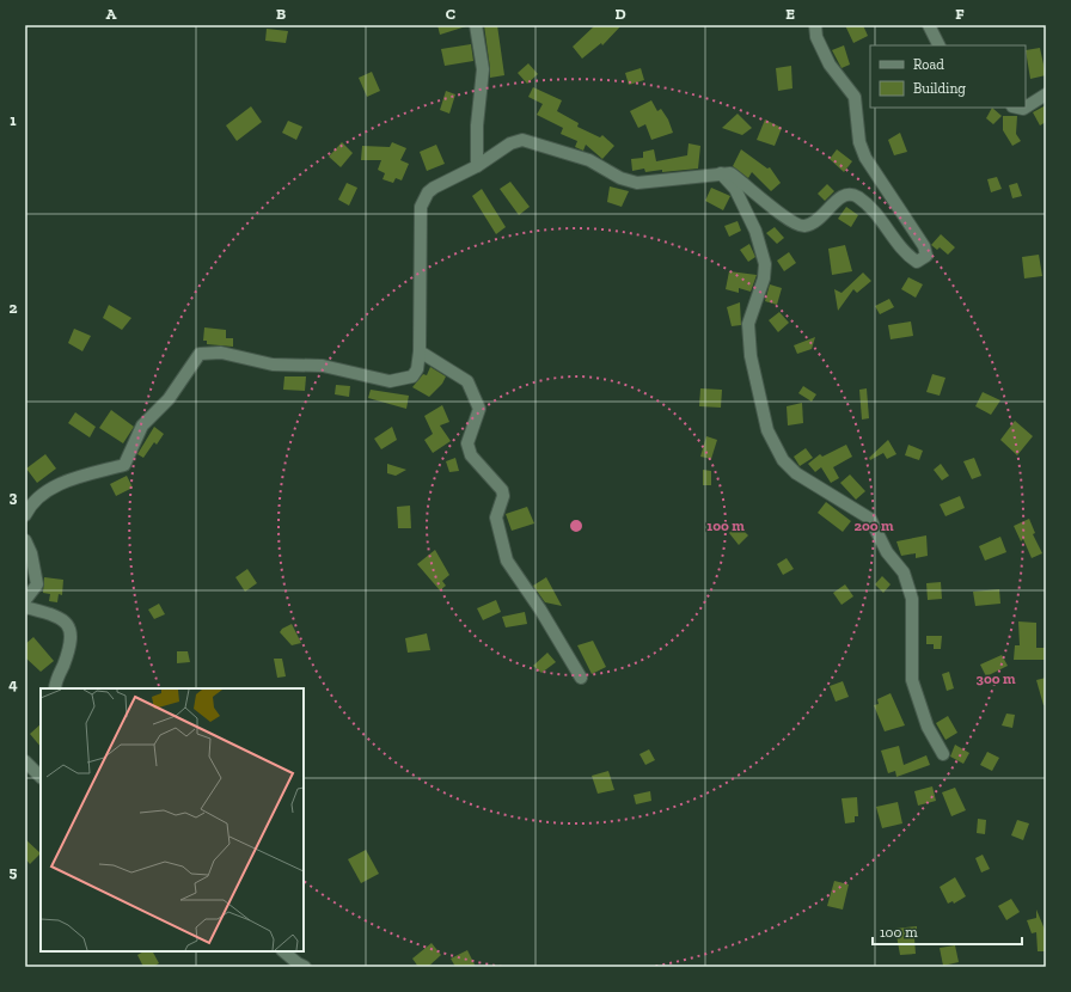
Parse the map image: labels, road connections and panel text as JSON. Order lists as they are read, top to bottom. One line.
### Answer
{"legend":["Road","Building"],"scale_bar":"100 m","grid":{"columns":["A","B","C","D","E","F"],"rows":["1","2","3","4","5"]},"rings":["100 m","200 m","300 m"]}
